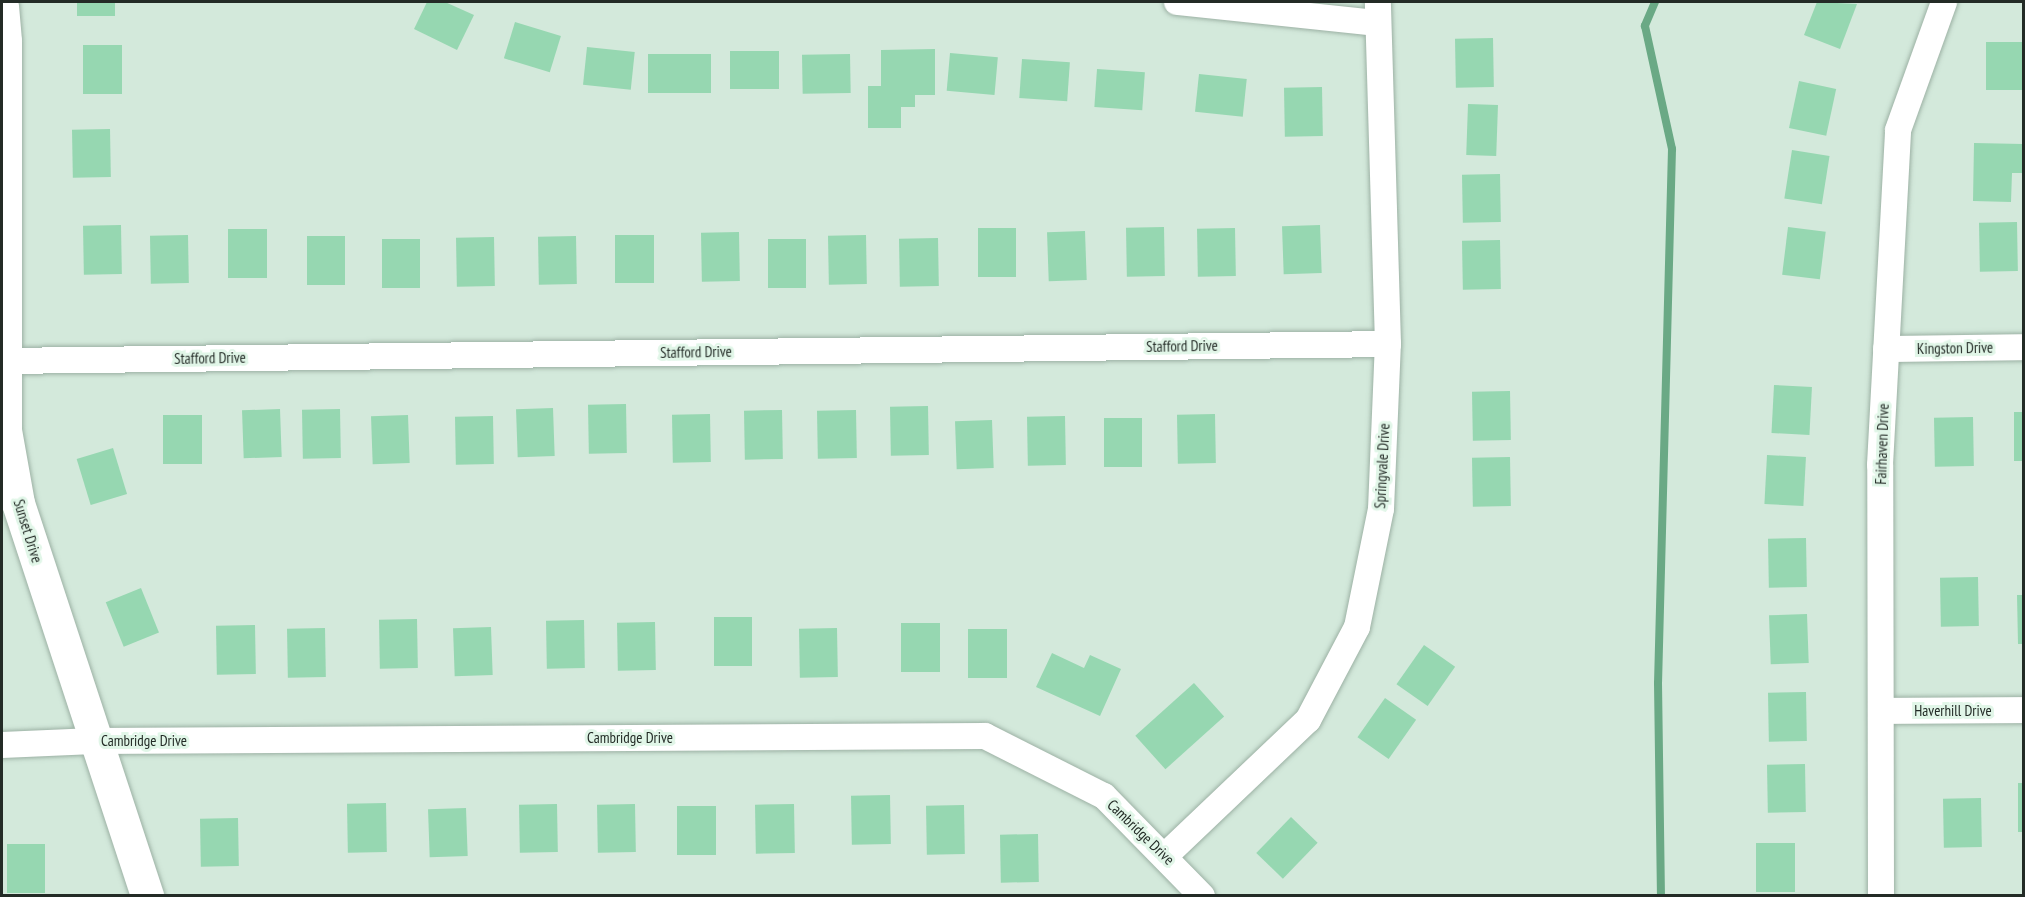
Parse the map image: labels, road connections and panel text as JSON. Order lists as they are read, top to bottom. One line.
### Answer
{"streets":{"street":["Stafford Drive","Kingston Drive","Fairhaven Drive","Springvale Drive","Sunset Drive","Haverhill Drive","Cambridge Drive"]},"crossings":[["Stafford Drive","Springvale Drive"],["Stafford Drive","Sunset Drive"],["Kingston Drive","Fairhaven Drive"],["Fairhaven Drive","Haverhill Drive"],["Springvale Drive","Cambridge Drive"],["Sunset Drive","Cambridge Drive"]]}
